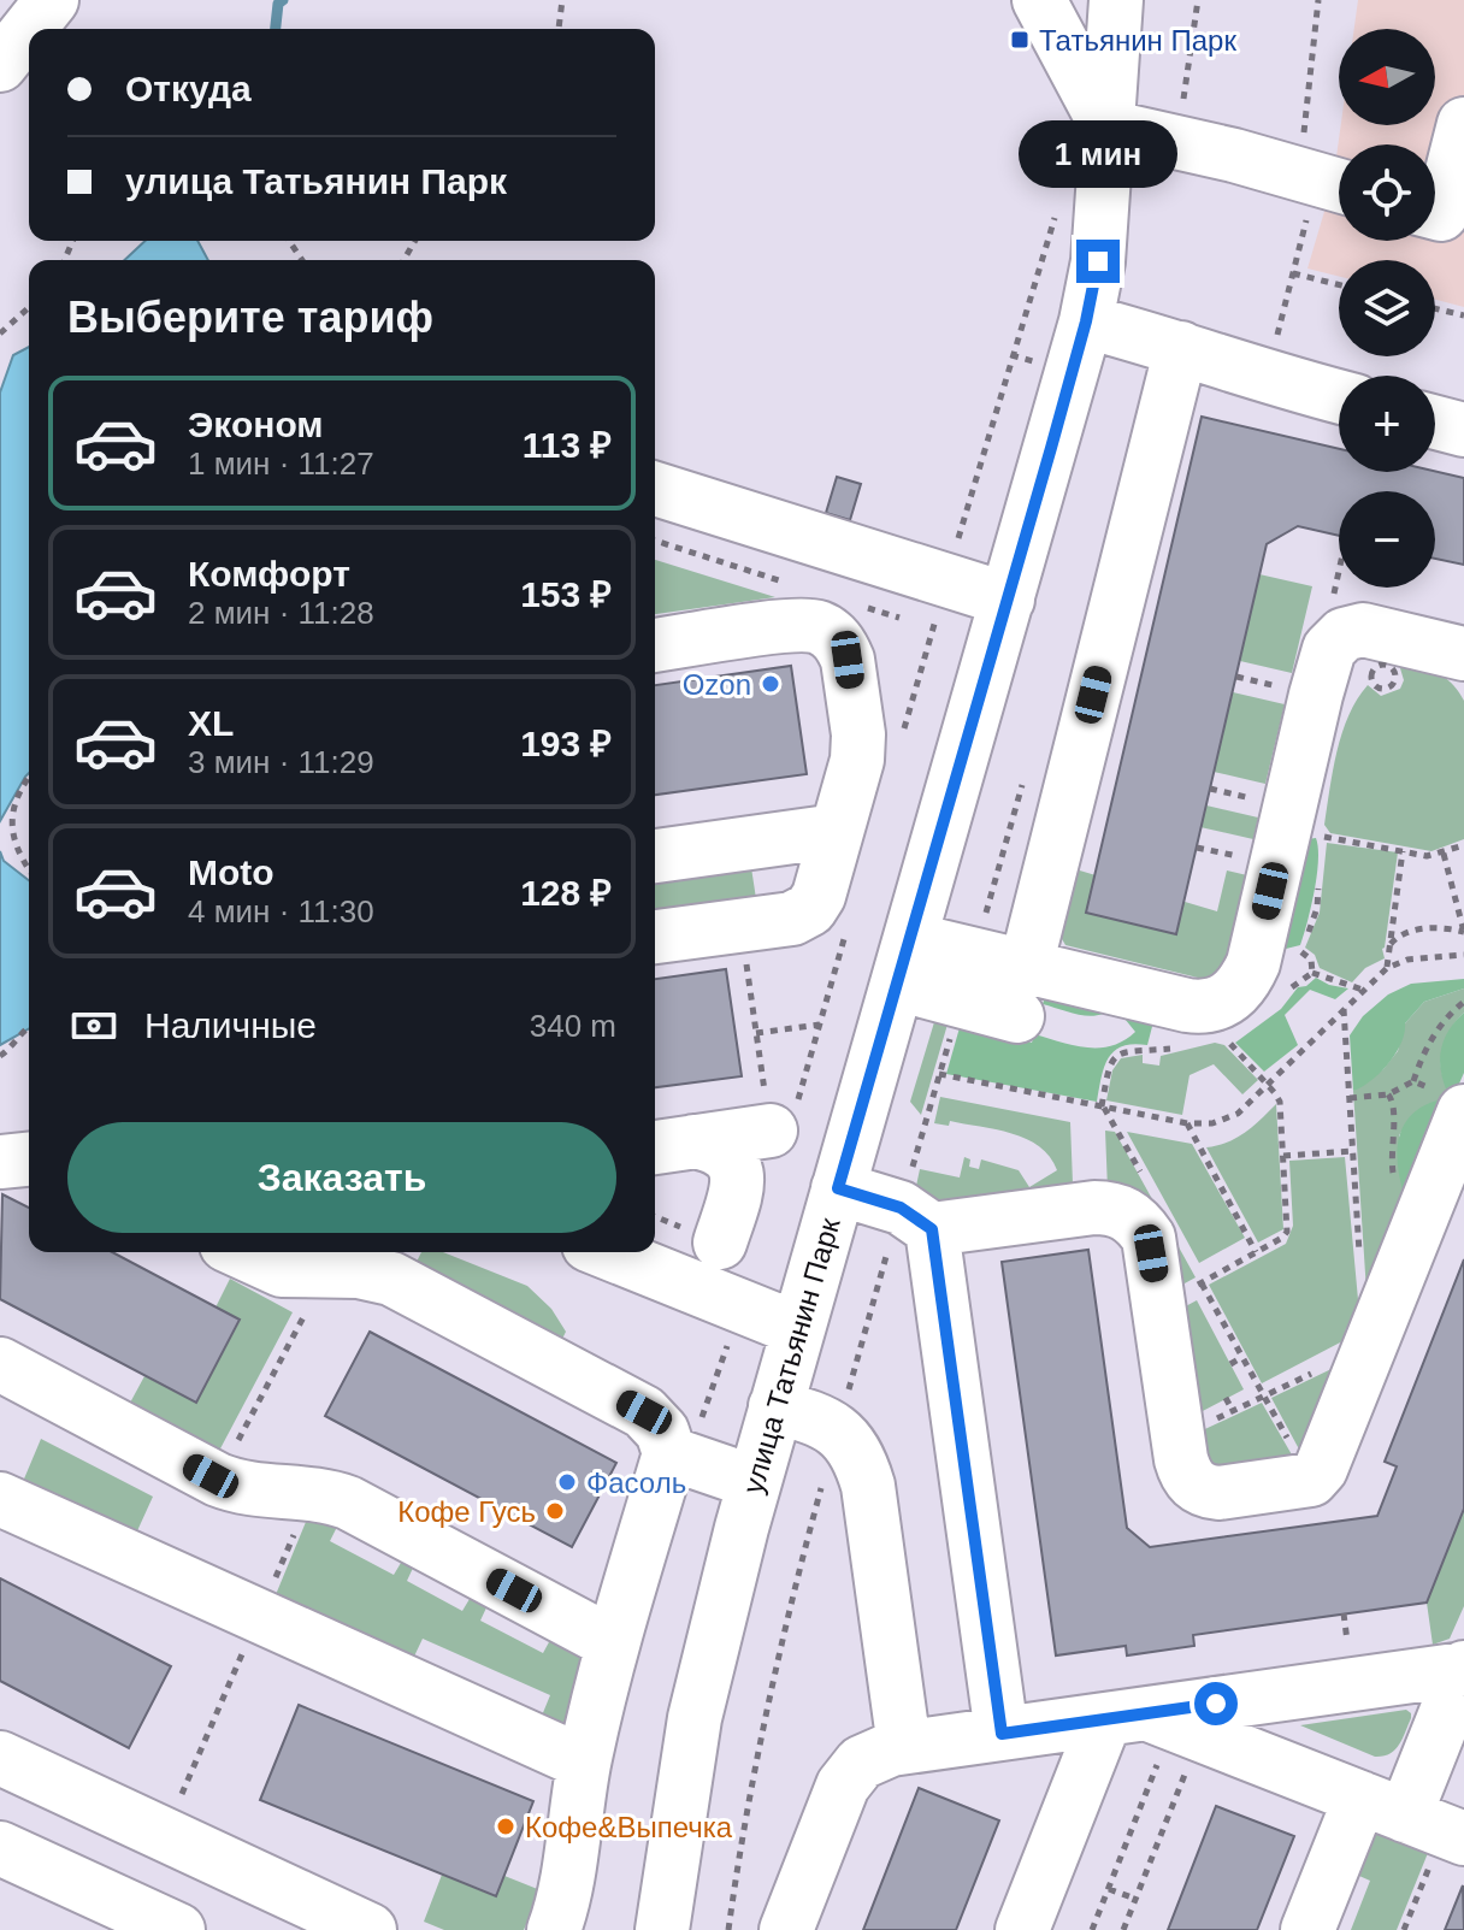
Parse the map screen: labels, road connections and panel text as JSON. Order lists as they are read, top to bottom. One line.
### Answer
{"streets":{"street":["улица Татьянин Парк"]},"places":{"transit":["Татьянин Парк"],"other":["Ozon","Фасоль","Кофе Гусь","Кофе&Выпечка"]},"north":"left","page":{"map_buttons":["+","−"],"banner":["Откуда","улица Татьянин Парк"],"bubble":"1 мин","heading":"Выберите тариф","list":[{"name":"Эконом","note":"1 мин · 11:27","value":"113 ₽"},{"name":"Комфорт","note":"2 мин · 11:28","value":"153 ₽"},{"name":"XL","note":"3 мин · 11:29","value":"193 ₽"},{"name":"Moto","note":"4 мин · 11:30","value":"128 ₽"}],"pay":["Наличные","340 m"],"buttons":"Заказать"}}
